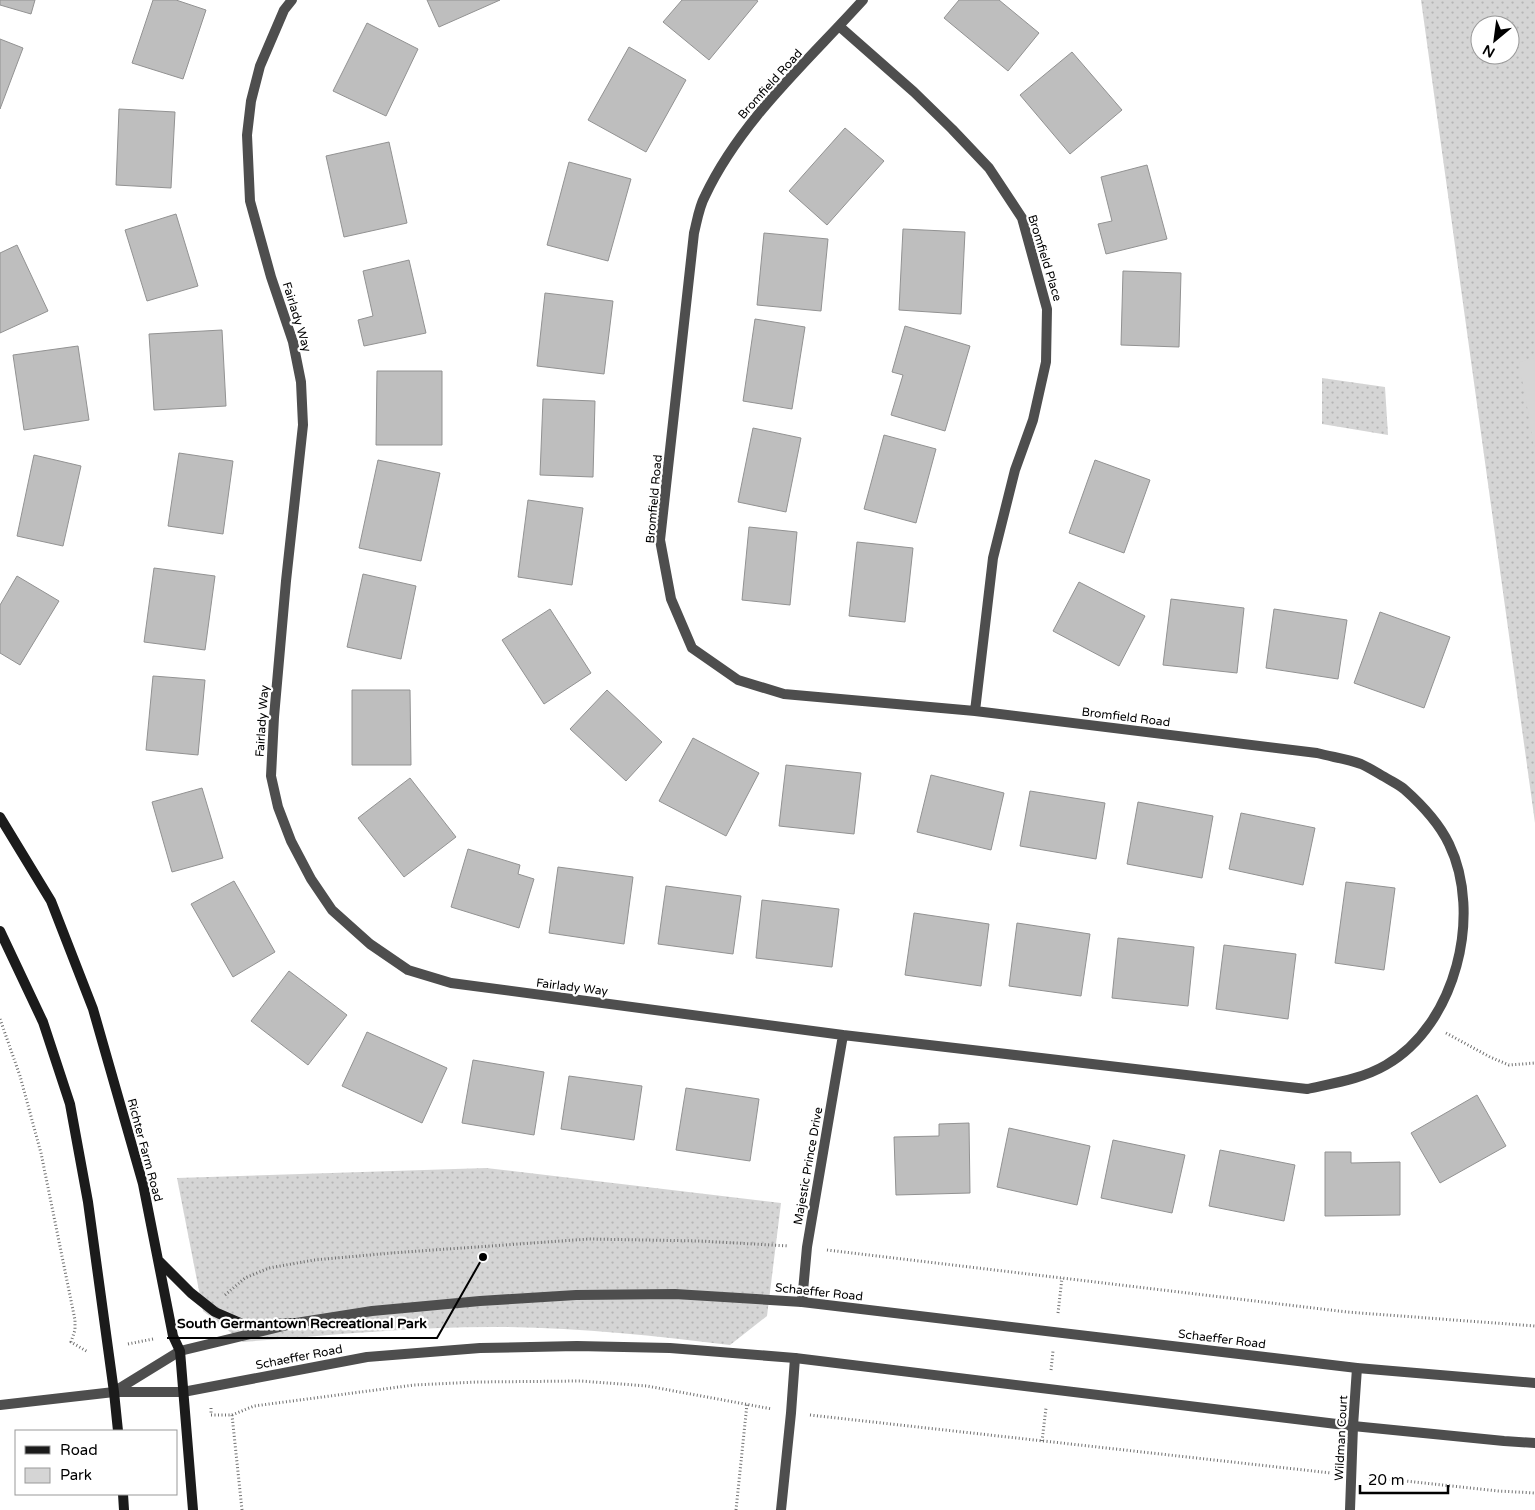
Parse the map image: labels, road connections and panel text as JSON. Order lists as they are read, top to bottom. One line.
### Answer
{"streets":{"main road":["Richter Farm Road"],"street":["Bromfield Road","Bromfield Place","Fairlady Way","Majestic Prince Drive","Schaeffer Road","Wildman Court"]},"crossings":[["Bromfield Road","Bromfield Place"],["Bromfield Road","Fairlady Way"],["Bromfield Road","Majestic Prince Drive"],["Fairlady Way","Majestic Prince Drive"],["Richter Farm Road","Schaeffer Road"],["Majestic Prince Drive","Schaeffer Road"],["Schaeffer Road","Wildman Court"]],"places":["South Germantown Recreational Park"],"legend":["Road","Park"],"scale_bar":"20 m","north":"bottom left"}
